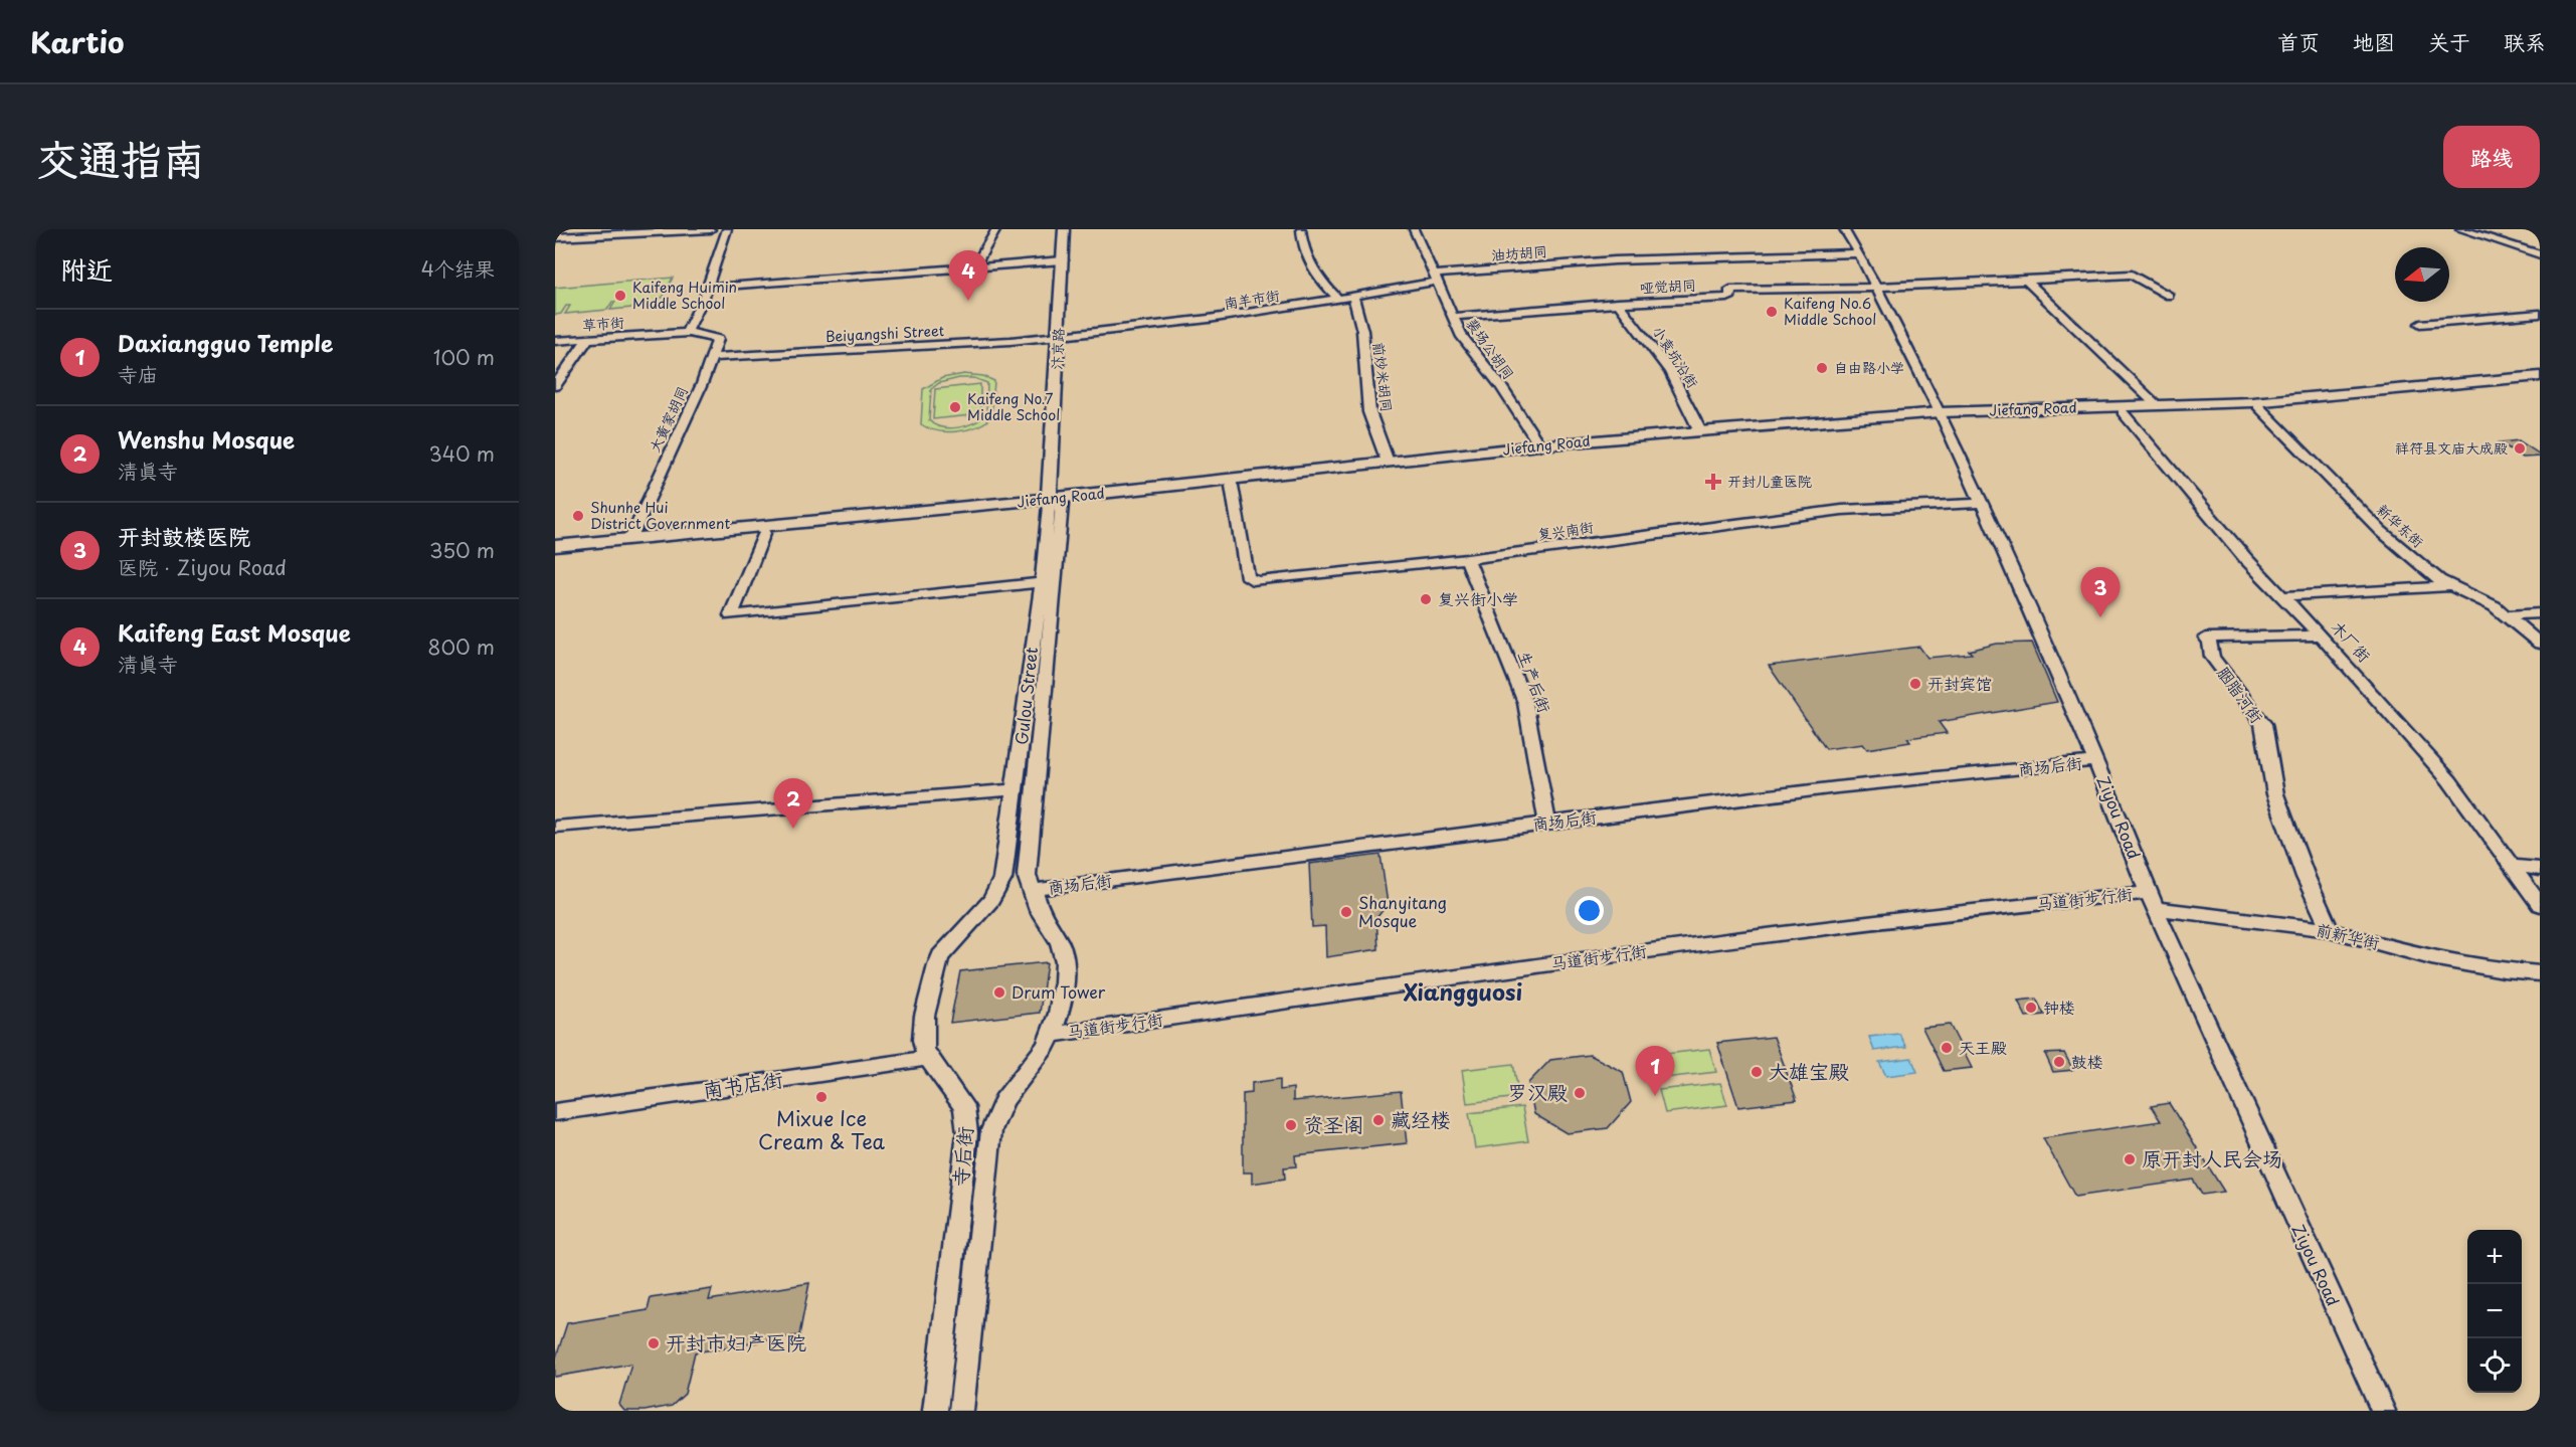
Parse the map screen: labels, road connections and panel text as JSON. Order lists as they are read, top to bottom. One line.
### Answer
{"streets":{"main road":["汴京路","Jiefang Road"],"street":["油坊胡同","哑觉胡同","南羊市街","草市街","Beiyangshi Street","裴场公胡同","小袁坑沿街","前炒米胡同","大黄家胡同","新华东街","复兴南街","木厂街","生产后街","胭脂河街","Gulou Street","商场后街","Ziyou Road","马道街步行街","前新华街","南书店街","寺后街"]},"crossings":[["油坊胡同","南羊市街"],["油坊胡同","裴场公胡同"],["油坊胡同","Ziyou Road"],["哑觉胡同","裴场公胡同"],["哑觉胡同","小袁坑沿街"],["哑觉胡同","Ziyou Road"],["南羊市街","Beiyangshi Street"],["南羊市街","汴京路"],["南羊市街","裴场公胡同"],["南羊市街","前炒米胡同"],["Beiyangshi Street","汴京路"],["Beiyangshi Street","大黄家胡同"],["汴京路","Jiefang Road"],["汴京路","Gulou Street"],["裴场公胡同","Jiefang Road"],["小袁坑沿街","Jiefang Road"],["前炒米胡同","Jiefang Road"],["Jiefang Road","大黄家胡同"],["Jiefang Road","新华东街"],["Jiefang Road","复兴南街"],["Jiefang Road","木厂街"],["Jiefang Road","Gulou Street"],["Jiefang Road","Ziyou Road"],["复兴南街","生产后街"],["复兴南街","Ziyou Road"],["木厂街","胭脂河街"],["生产后街","商场后街"],["胭脂河街","前新华街"],["Gulou Street","商场后街"],["Gulou Street","寺后街"],["商场后街","Ziyou Road"],["商场后街","寺后街"],["Ziyou Road","马道街步行街"],["Ziyou Road","前新华街"],["马道街步行街","前新华街"],["马道街步行街","寺后街"],["南书店街","寺后街"]],"districts":["Xiangguosi"],"places":{"other":["Kaifeng Huimin Middle School","Kaifeng No.6 Middle School","自由路小学","Kaifeng No.7 Middle School","祥符县文庙大成殿","Shunhe Hui District Government","复兴街小学","开封宾馆","Shanyitang Mosque","Drum Tower","钟楼","天王殿","鼓楼","大雄宝殿","罗汉殿","Mixue Ice Cream & Tea","藏经楼","资圣阁","原开封人民会场","开封市妇产医院"],"health":["开封儿童医院"]},"north":"left","page":{"header":"Kartio","nav":["首页","地图","关于","联系"],"title":"交通指南","buttons":"路线","heading":["附近","4个结果"],"pins":["4","3","2","1"],"list":[{"mark":"1","name":"Daxiangguo Temple","note":"寺庙","value":"100 m"},{"mark":"2","name":"Wenshu Mosque","note":"清真寺","value":"340 m"},{"mark":"3","name":"开封鼓楼医院","note":"医院 · Ziyou Road","value":"350 m"},{"mark":"4","name":"Kaifeng East Mosque","note":"清真寺","value":"800 m"}],"map_buttons":["+","−"]}}
